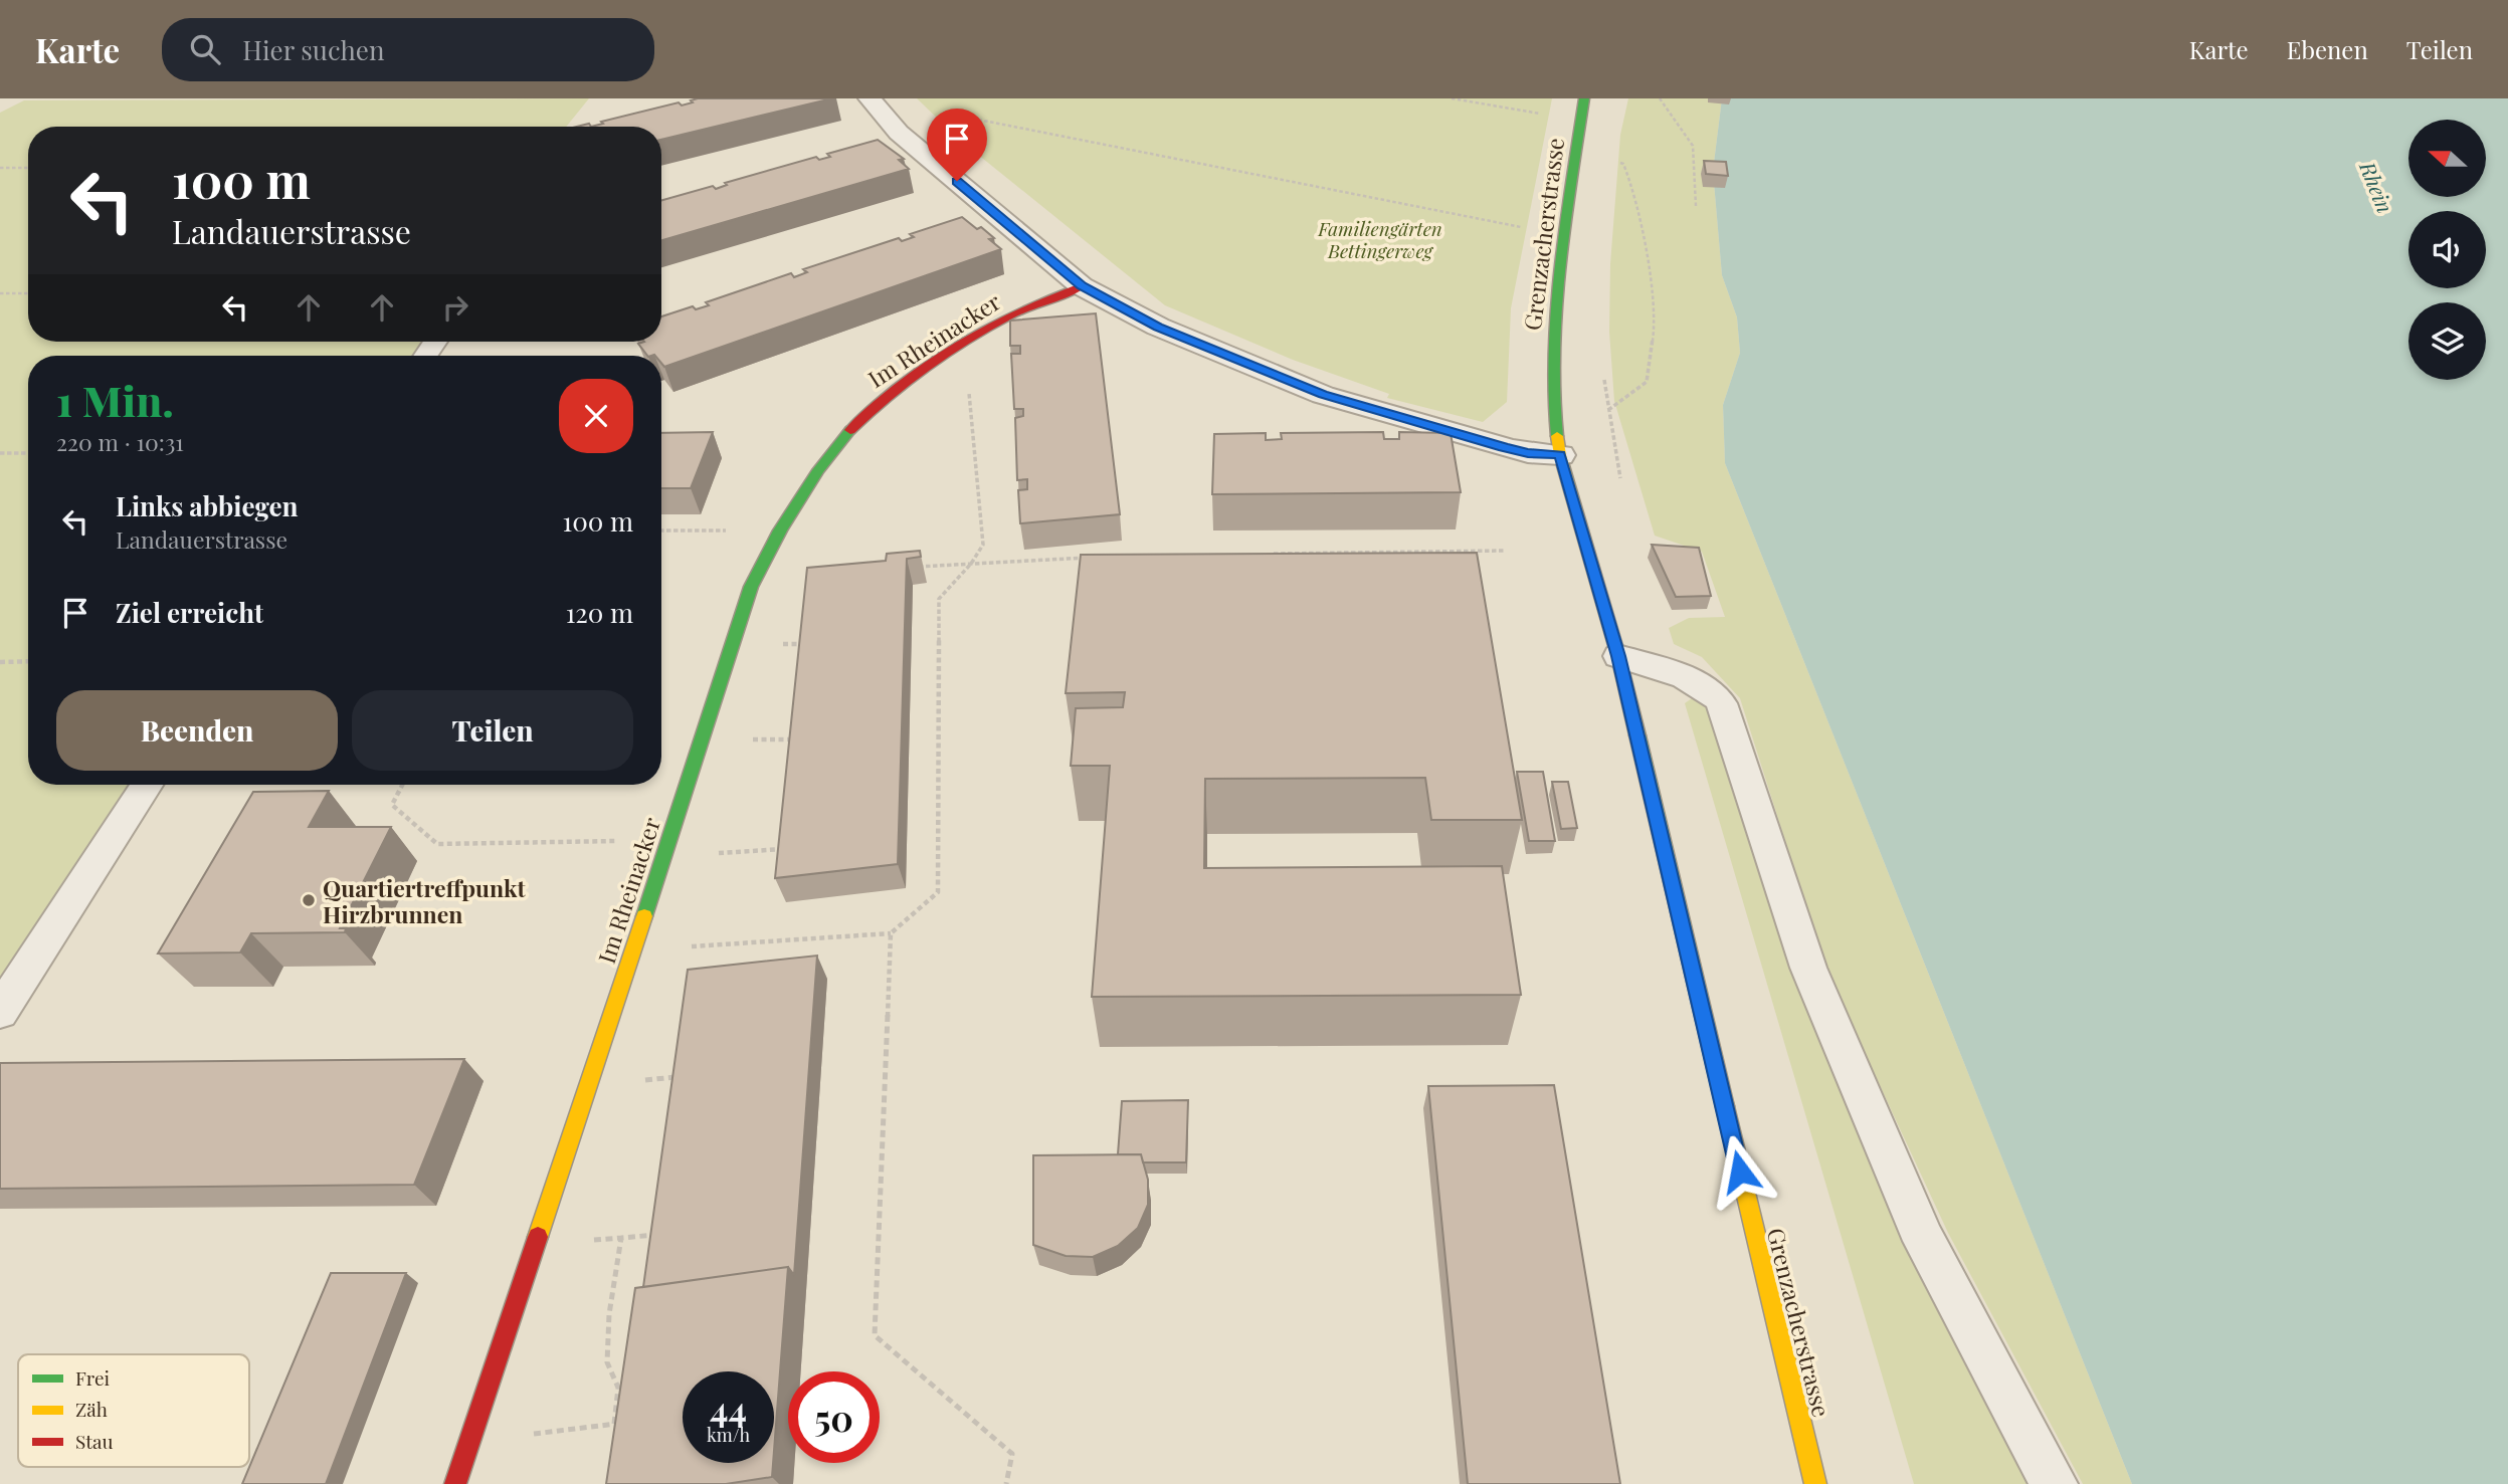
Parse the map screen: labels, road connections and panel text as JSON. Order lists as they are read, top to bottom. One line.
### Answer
{"streets":{"main road":["Grenzacherstrasse","Im Rheinacker"]},"water":["Rhein"],"parks":["Familiengärten Bettingerweg"],"places":["Quartiertreffpunkt Hirzbrunnen"],"legend":["Frei","Zäh","Stau"],"north":"left","page":{"header":"Karte","search":"Hier suchen","nav":["Karte","Ebenen","Teilen"],"turn":["100 m","Landauerstrasse"],"heading":["1 Min.","220 m · 10:31"],"list":[{"name":"Links abbiegen","note":"Landauerstrasse","value":"100 m"},{"name":"Ziel erreicht","value":"120 m"}],"buttons":["Beenden","Teilen"],"speed":"44 km/h","limit":"50"}}
